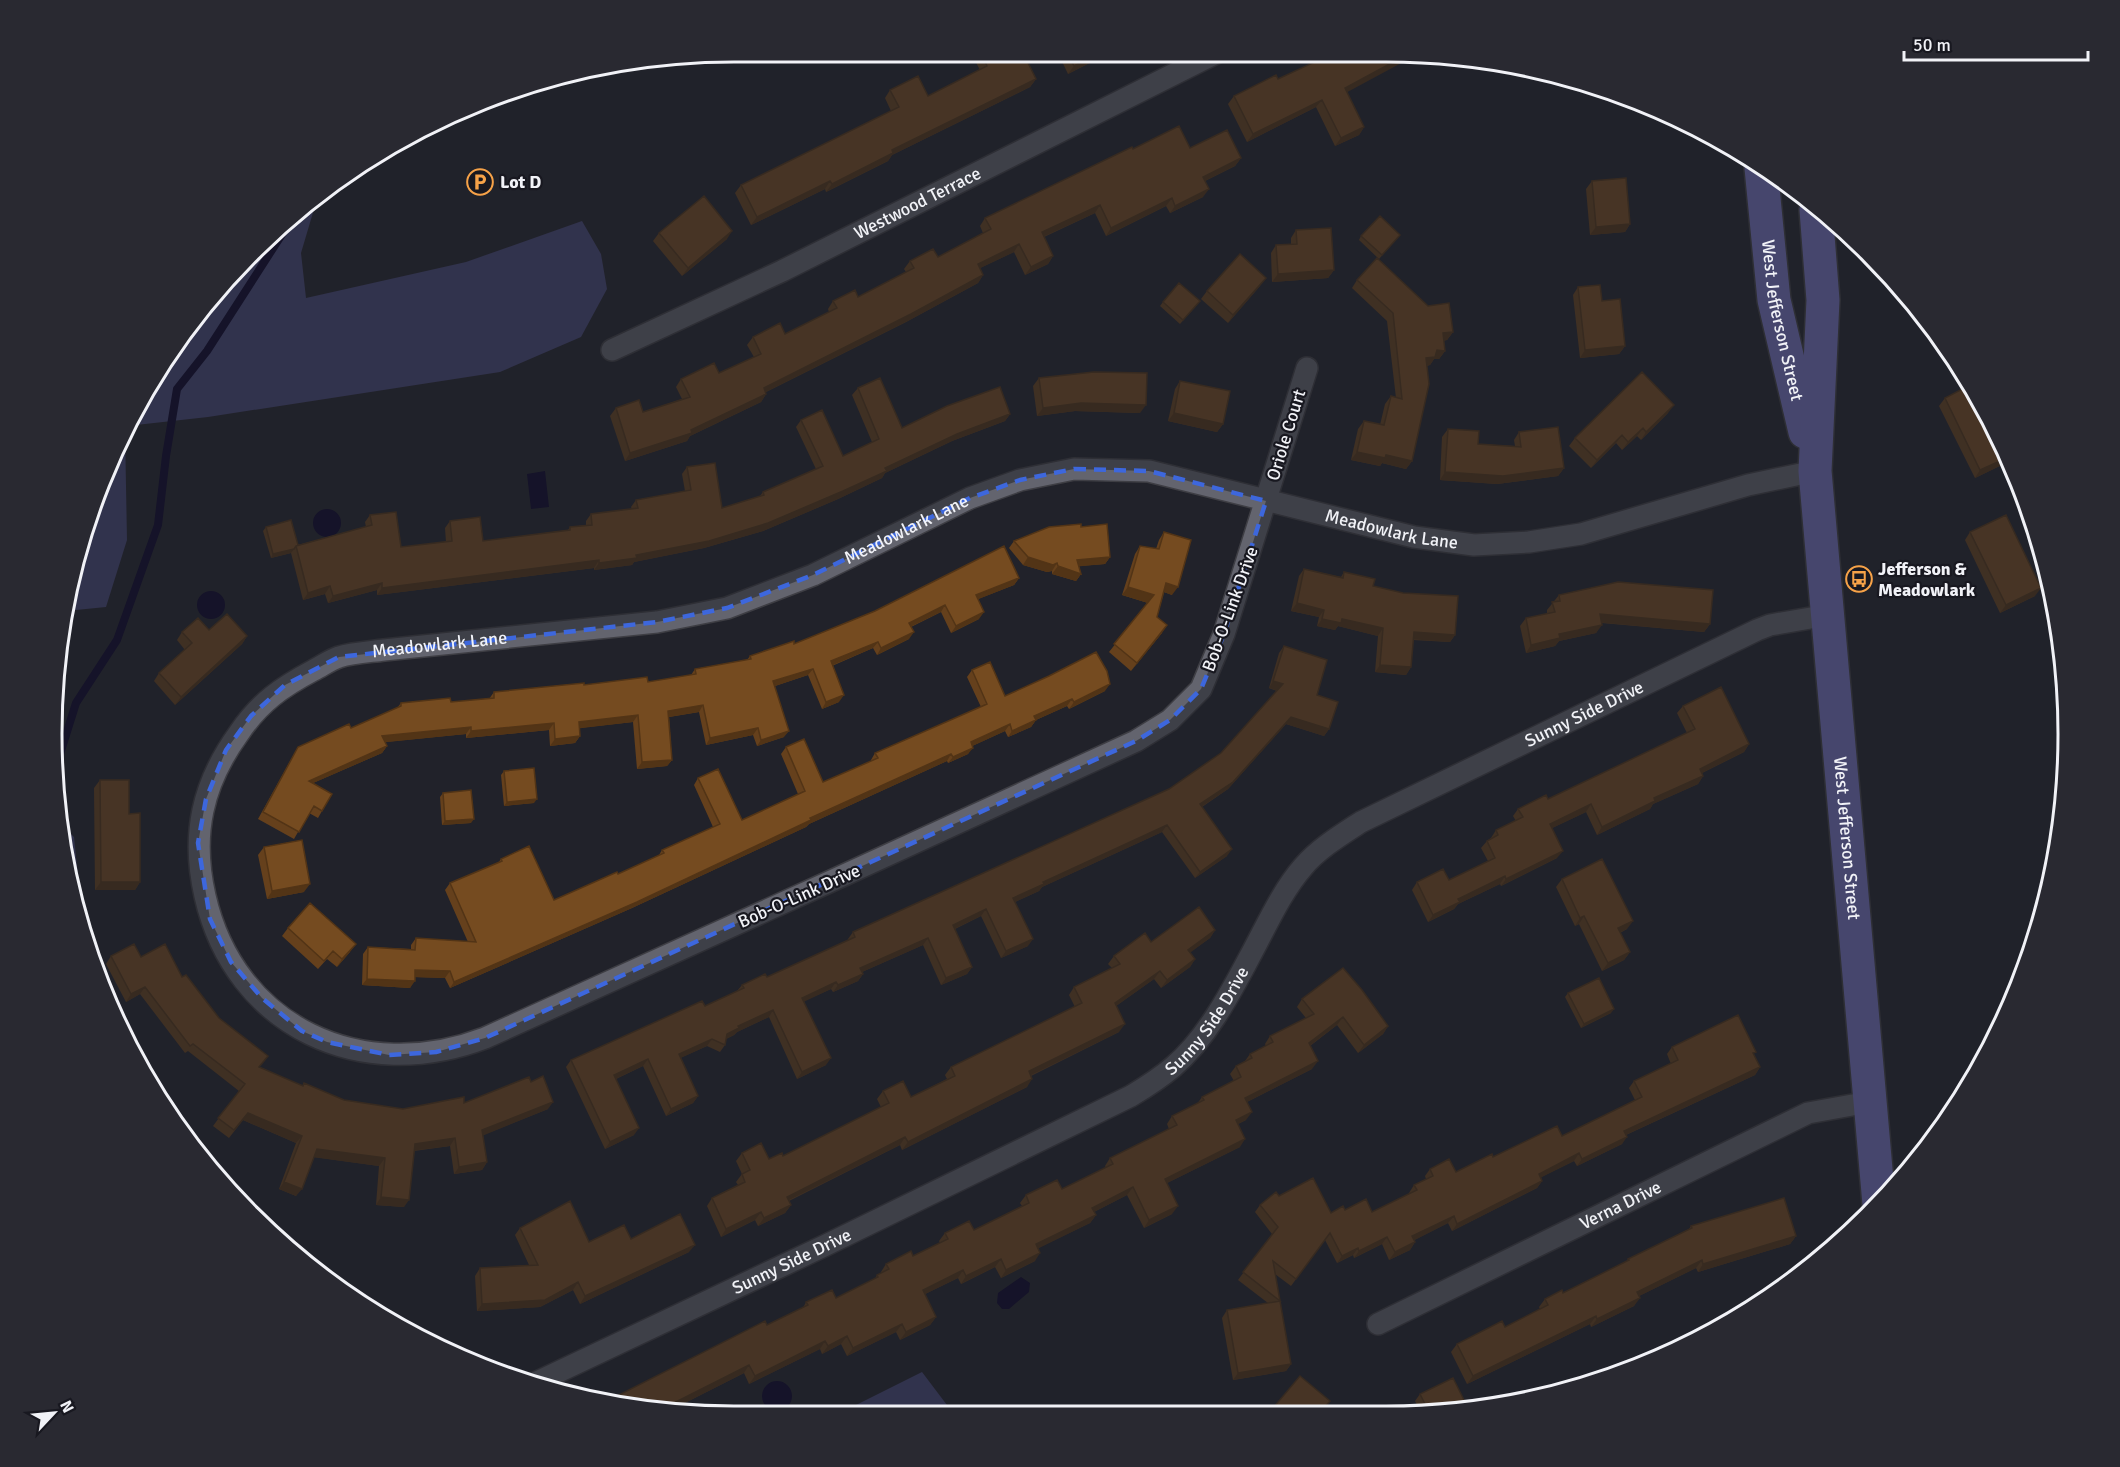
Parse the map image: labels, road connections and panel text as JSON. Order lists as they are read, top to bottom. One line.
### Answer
{"streets":{"main road":["West Jefferson Street"],"street":["Westwood Terrace","Oriole Court","Meadowlark Lane","Bob-O-Link Drive","Sunny Side Drive","Verna Drive"]},"crossings":[["West Jefferson Street","Meadowlark Lane"],["West Jefferson Street","Sunny Side Drive"],["West Jefferson Street","Verna Drive"],["Oriole Court","Meadowlark Lane"],["Oriole Court","Bob-O-Link Drive"],["Meadowlark Lane","Bob-O-Link Drive"]],"places":{"parking":["Lot D"],"bus stop":["Jefferson & Meadowlark"]},"scale_bar":"50 m","north":"top right"}
